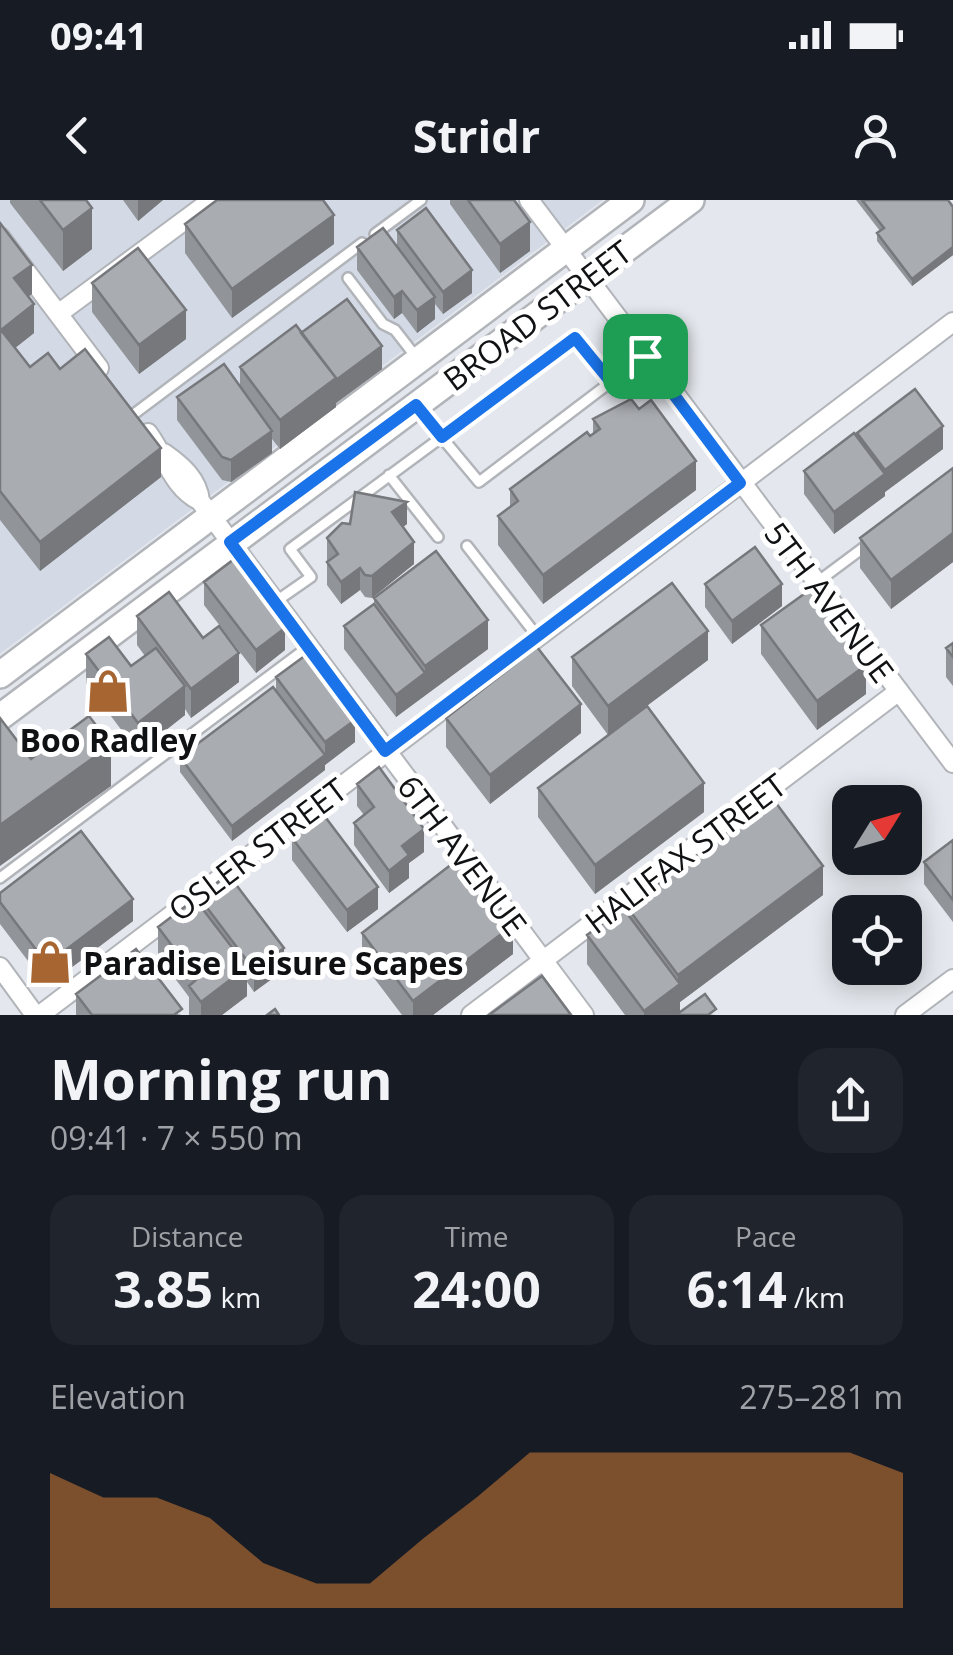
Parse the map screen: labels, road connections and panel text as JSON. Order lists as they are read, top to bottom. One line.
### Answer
{"streets":{"main road":["BROAD STREET"],"street":["5TH AVENUE","OSLER STREET","HALIFAX STREET","6TH AVENUE"]},"crossings":[["BROAD STREET","5TH AVENUE"],["BROAD STREET","6TH AVENUE"],["5TH AVENUE","OSLER STREET"],["5TH AVENUE","HALIFAX STREET"],["OSLER STREET","6TH AVENUE"],["HALIFAX STREET","6TH AVENUE"]],"places":{"shop":["Boo Radley","Paradise Leisure Scapes"]},"north":"top right","page":{"status":"09:41","header":"Stridr","heading":["Morning run","09:41 · 7 × 550 m"],"stats":[["Distance","3.85 km"],["Time","24:00"],["Pace","6:14 /km"]],"chart":["Elevation","275–281 m"]}}
